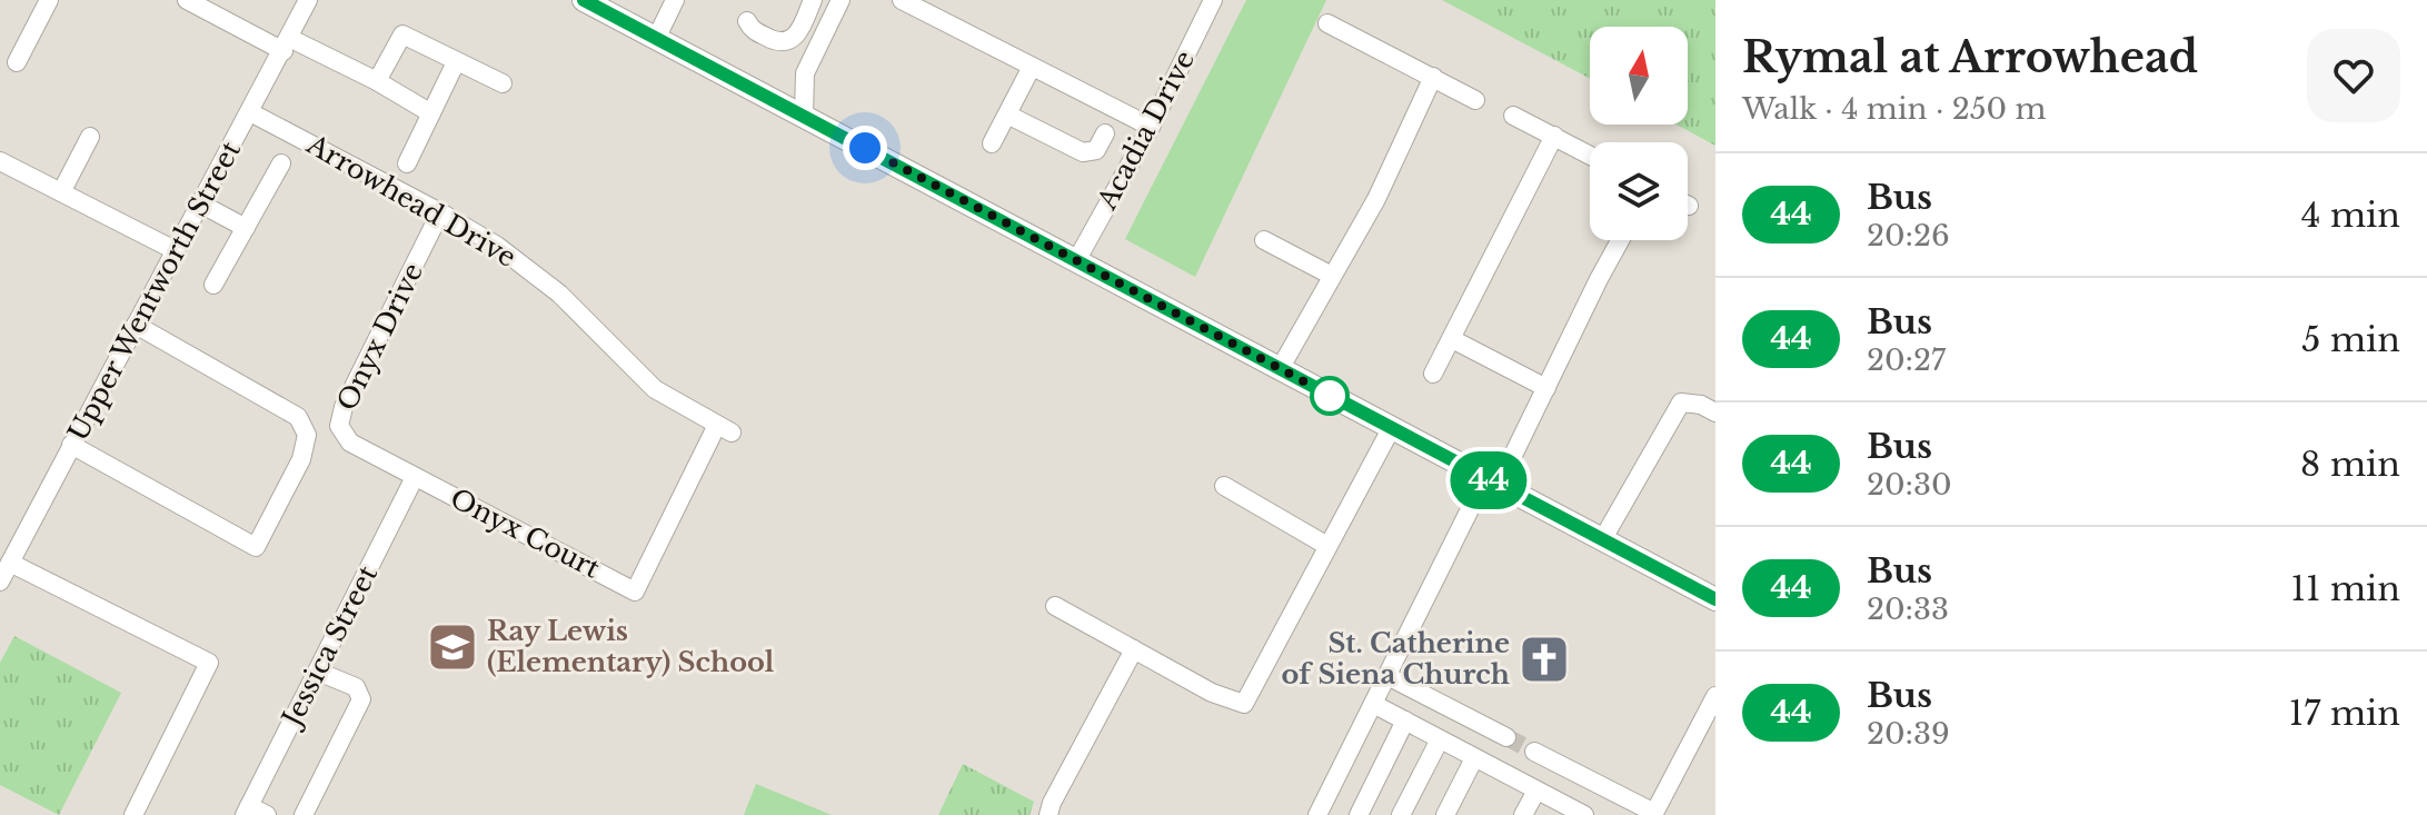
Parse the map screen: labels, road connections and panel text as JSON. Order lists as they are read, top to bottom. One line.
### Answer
{"streets":{"street":["Acadia Drive","Arrowhead Drive","Upper Wentworth Street","Onyx Drive","Onyx Court","Jessica Street"]},"crossings":[["Arrowhead Drive","Upper Wentworth Street"],["Arrowhead Drive","Onyx Drive"],["Arrowhead Drive","Onyx Court"],["Onyx Drive","Onyx Court"],["Onyx Drive","Jessica Street"],["Onyx Court","Jessica Street"]],"places":{"school or university":["Ray Lewis (Elementary) School"],"church":["St. Catherine of Siena Church"]},"lines":["bus line 44"],"north":"top","page":{"on_map":"44","heading":["Rymal at Arrowhead","Walk · 4 min · 250 m"],"list":[{"mark":"44","name":"Bus","note":"20:26","value":"4 min"},{"mark":"44","name":"Bus","note":"20:27","value":"5 min"},{"mark":"44","name":"Bus","note":"20:30","value":"8 min"},{"mark":"44","name":"Bus","note":"20:33","value":"11 min"},{"mark":"44","name":"Bus","note":"20:39","value":"17 min"}]}}
